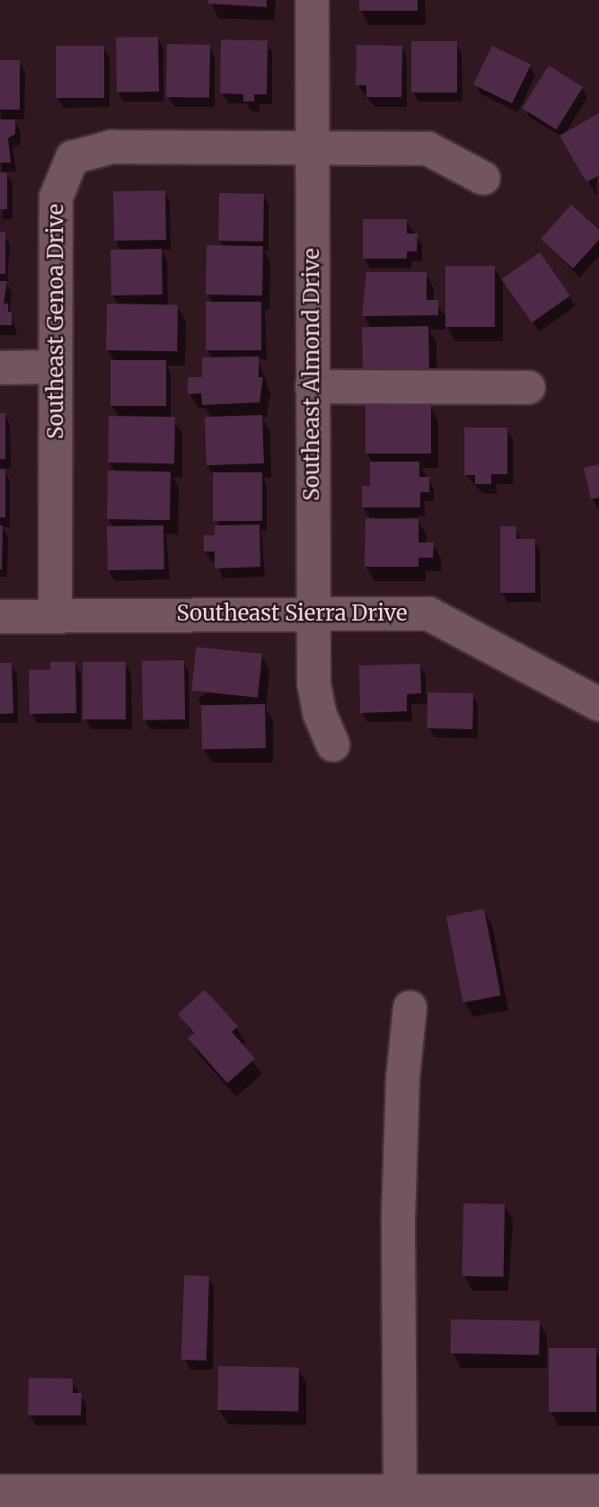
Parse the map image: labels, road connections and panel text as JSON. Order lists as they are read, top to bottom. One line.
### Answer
{"streets":{"street":["Southeast Genoa Drive","Southeast Almond Drive","Southeast Sierra Drive"]},"crossings":[["Southeast Genoa Drive","Southeast Almond Drive"],["Southeast Genoa Drive","Southeast Sierra Drive"],["Southeast Almond Drive","Southeast Sierra Drive"]]}
